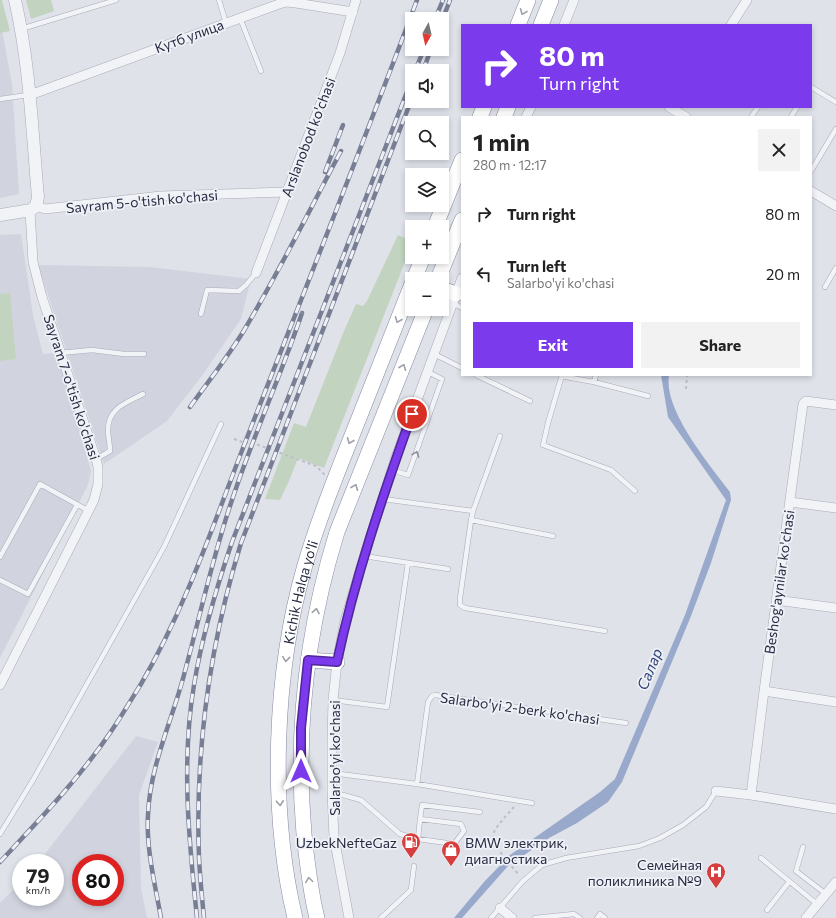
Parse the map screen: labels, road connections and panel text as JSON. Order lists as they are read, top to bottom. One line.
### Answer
{"streets":{"highway":["Kichik Halqa yo'li"],"street":["Кутб улица","Arslanobod ko'chasi","Sayram 5-o'tish ko'chasi","Sayram 7-o'tish ko'chasi","Beshog'aynilar ko'chasi","Salarbo'yi ko'chasi"],"lane":["Salarbo'yi 2-berk ko'chasi"]},"crossings":[["Кутб улица","Arslanobod ko'chasi"],["Кутб улица","Sayram 7-o'tish ko'chasi"],["Arslanobod ko'chasi","Sayram 5-o'tish ko'chasi"],["Sayram 5-o'tish ko'chasi","Sayram 7-o'tish ko'chasi"]],"water":["Салар"],"places":{"fuel station":["UzbekNefteGaz"],"shop":["BMW электрик, диагностика"],"hospital":["Семейная поликлиника №9"]},"north":"bottom","page":{"map_buttons":["+","−"],"turn":["80 m","Turn right"],"heading":["1 min","280 m · 12:17"],"list":[{"name":"Turn right","value":"80 m"},{"name":"Turn left","note":"Salarbo'yi ko'chasi","value":"20 m"}],"buttons":["Exit","Share"],"speed":"79 km/h","limit":"80"}}
